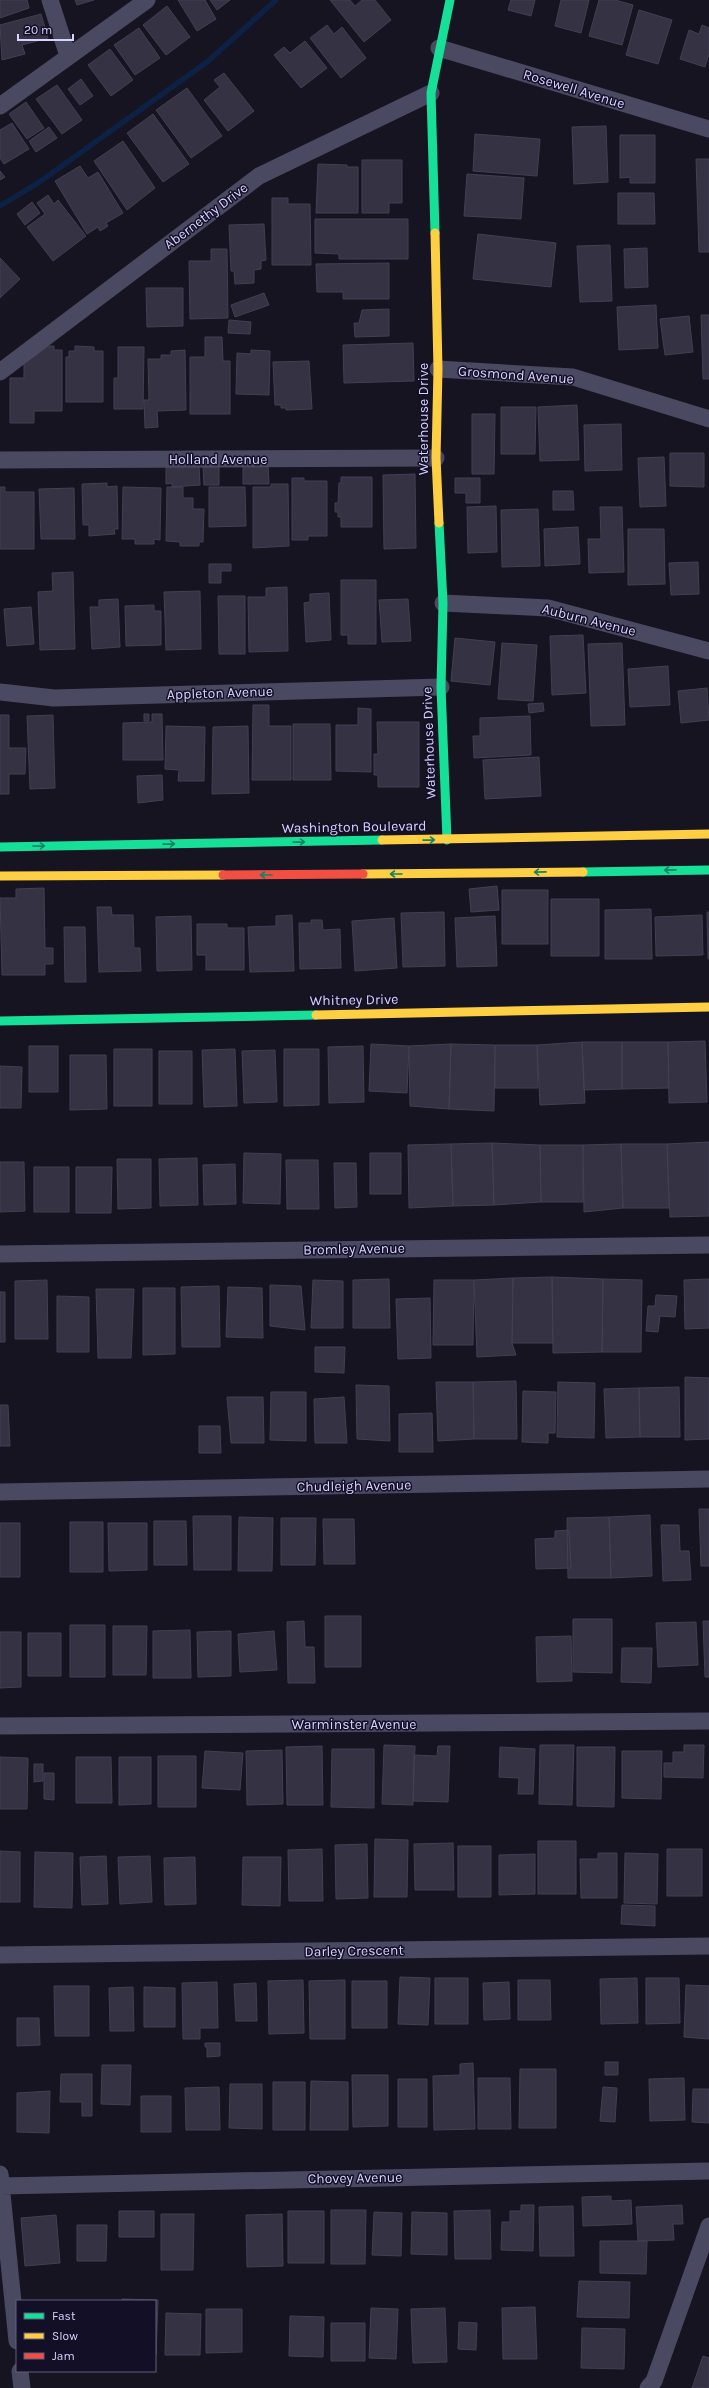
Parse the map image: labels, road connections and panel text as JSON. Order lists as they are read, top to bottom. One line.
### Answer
{"streets":{"main road":["Waterhouse Drive","Washington Boulevard","Whitney Drive"],"street":["Rosewell Avenue","Abernethy Drive","Grosmond Avenue","Holland Avenue","Auburn Avenue","Appleton Avenue","Bromley Avenue","Chudleigh Avenue","Warminster Avenue","Darley Crescent","Chovey Avenue"]},"crossings":[["Rosewell Avenue","Waterhouse Drive"],["Abernethy Drive","Waterhouse Drive"],["Grosmond Avenue","Waterhouse Drive"],["Waterhouse Drive","Holland Avenue"],["Waterhouse Drive","Auburn Avenue"],["Waterhouse Drive","Appleton Avenue"],["Waterhouse Drive","Washington Boulevard"]],"legend":["Fast","Slow","Jam"],"scale_bar":"20 m"}
